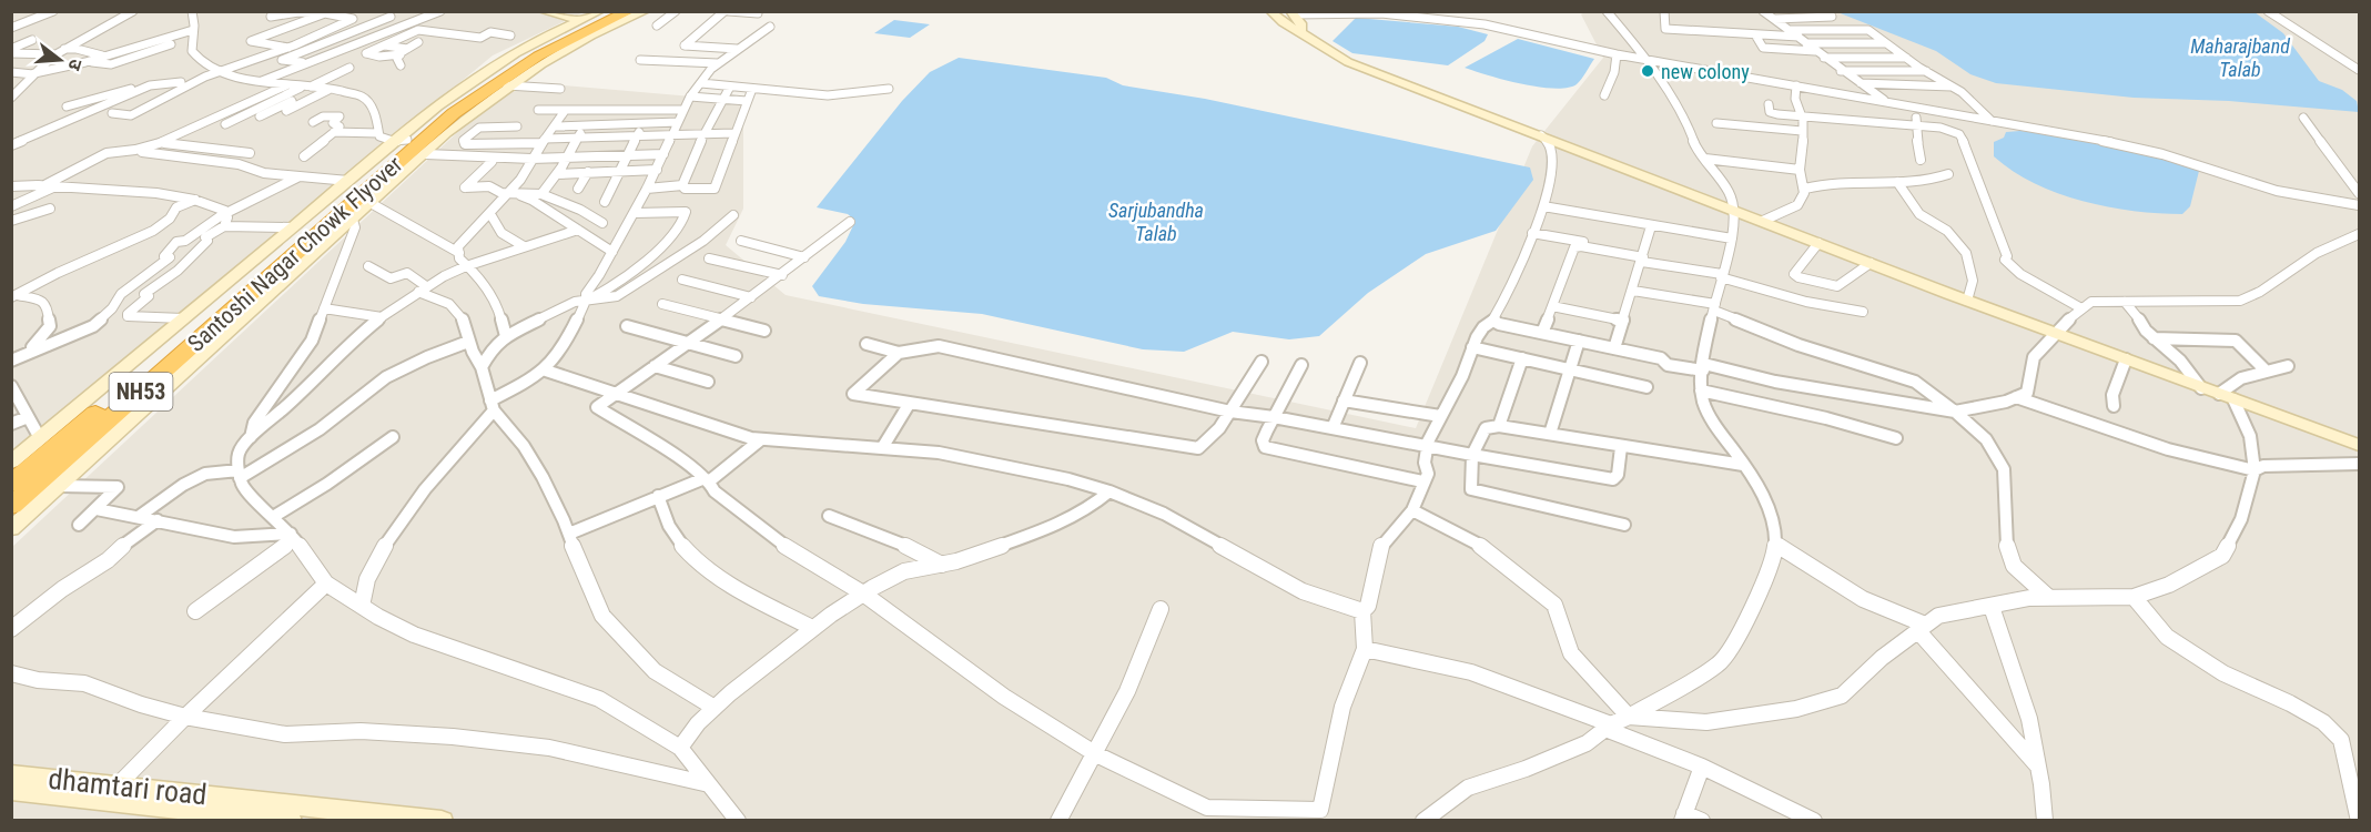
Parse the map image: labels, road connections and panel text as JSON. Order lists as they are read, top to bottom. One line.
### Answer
{"streets":{"highway":["Santoshi Nagar Chowk Flyover","NH53"],"street":["dhamtari road"]},"crossings":[["Santoshi Nagar Chowk Flyover","NH53"]],"water":["Maharajband Talab","Sarjubandha Talab"],"places":["new colony"],"north":"right"}
